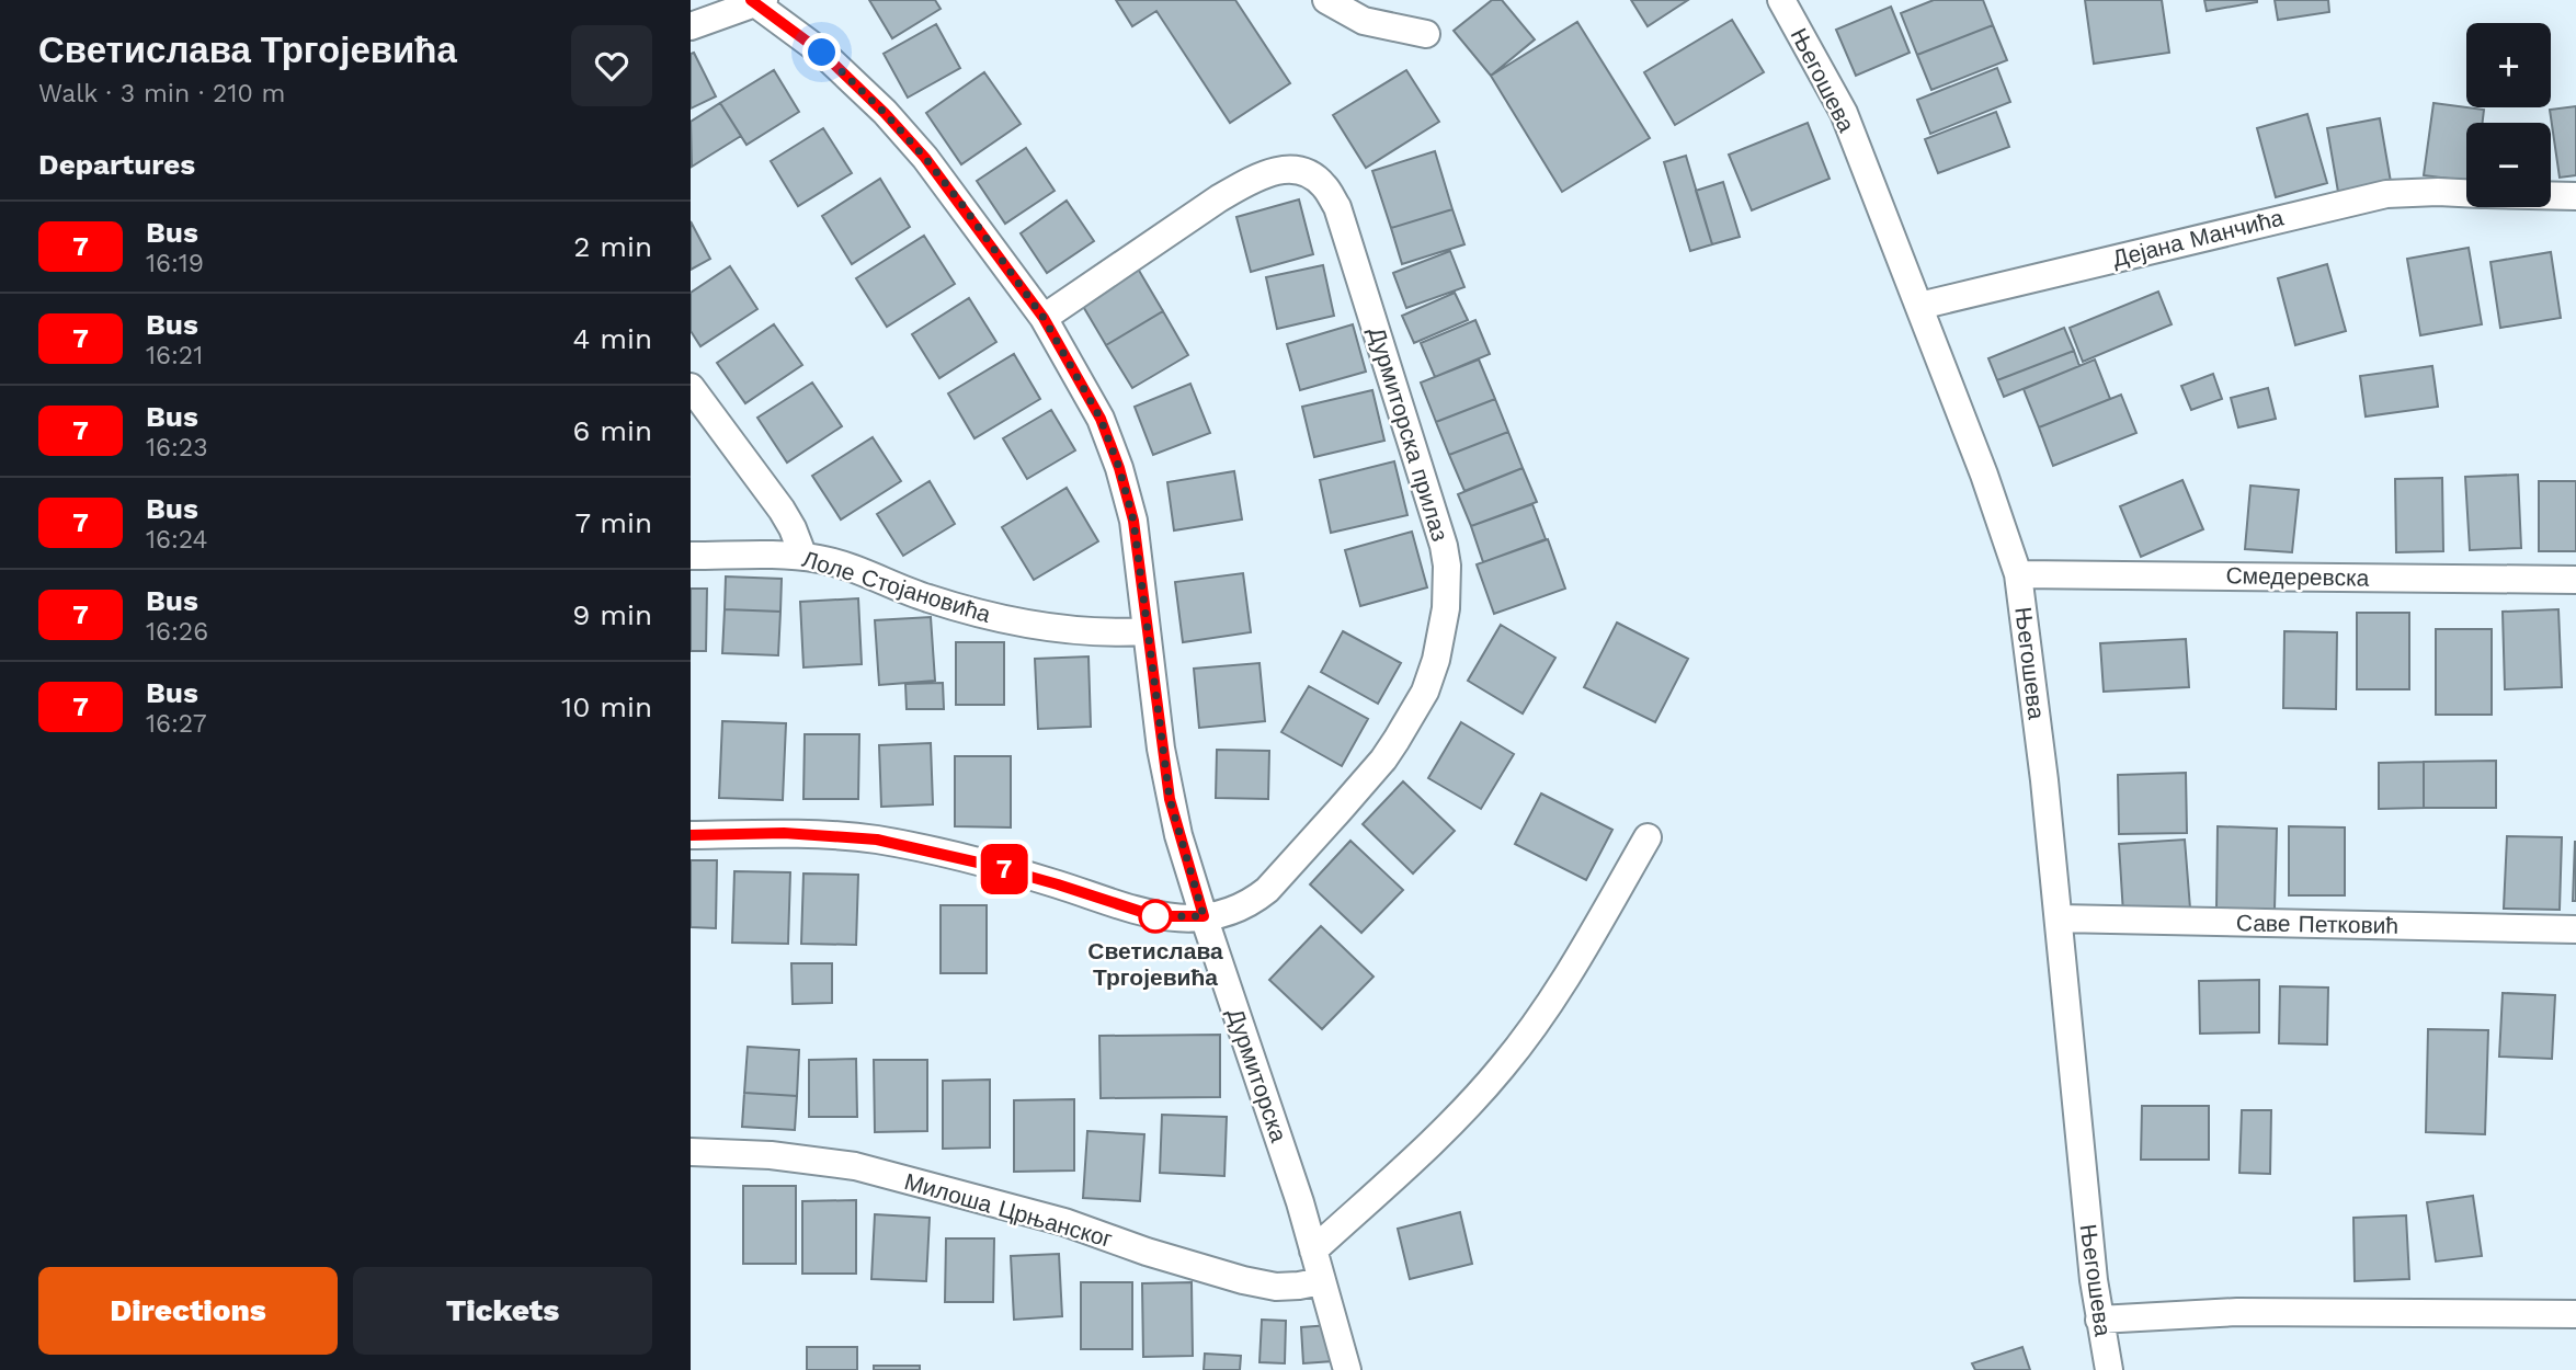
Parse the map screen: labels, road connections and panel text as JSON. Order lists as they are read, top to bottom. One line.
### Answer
{"streets":{"street":["Његошева","Дејана Манчића","Дурмиторска прилаз","Смедеревска","Лоле Стојановића","Саве Петковић","Дурмиторска","Милоша Црњанског"]},"crossings":[["Његошева","Дејана Манчића"],["Његошева","Смедеревска"],["Његошева","Саве Петковић"],["Дурмиторска прилаз","Дурмиторска"],["Лоле Стојановића","Дурмиторска"],["Дурмиторска","Милоша Црњанског"]],"places":["Светислава Тргојевића"],"lines":["bus line 7"],"page":{"heading":[["Светислава Тргојевића","Walk · 3 min · 210 m"],"Departures"],"on_map":"7","map_buttons":["+","−"],"list":[{"mark":"7","name":"Bus","note":"16:19","value":"2 min"},{"mark":"7","name":"Bus","note":"16:21","value":"4 min"},{"mark":"7","name":"Bus","note":"16:23","value":"6 min"},{"mark":"7","name":"Bus","note":"16:24","value":"7 min"},{"mark":"7","name":"Bus","note":"16:26","value":"9 min"},{"mark":"7","name":"Bus","note":"16:27","value":"10 min"}],"buttons":["Directions","Tickets"]}}
